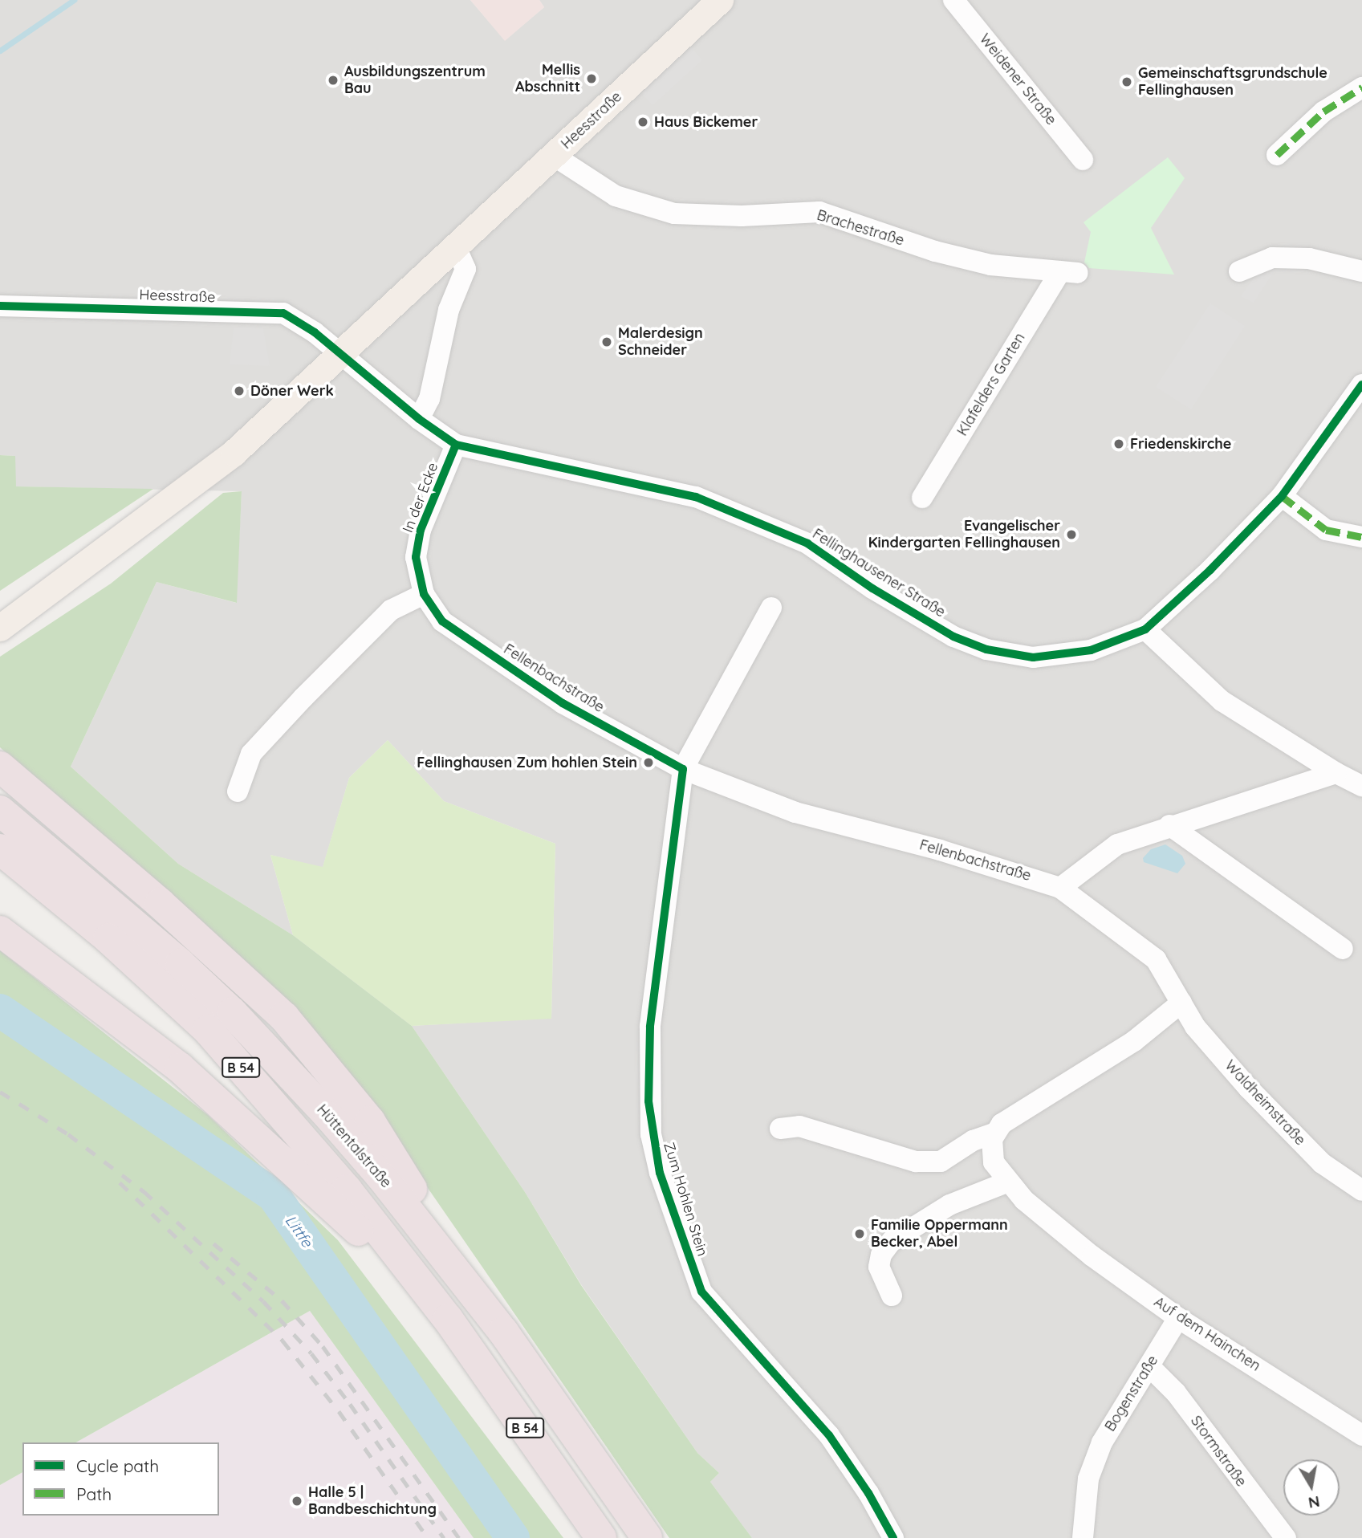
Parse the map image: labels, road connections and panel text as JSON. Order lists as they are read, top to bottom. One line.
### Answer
{"streets":{"highway":["B 54","Hüttentalstraße"],"main road":["Heesstraße"],"street":["Weidener Straße","Brachestraße","Klafelders Garten","In der Ecke","Fellinghausener Straße","Fellenbachstraße","Waldheimstraße","Zum Hohlen Stein","Auf dem Hainchen","Bogenstraße","Stormstraße"]},"crossings":[["Heesstraße","Brachestraße"],["Heesstraße","Fellinghausener Straße"],["Brachestraße","Klafelders Garten"],["In der Ecke","Fellinghausener Straße"],["In der Ecke","Fellenbachstraße"],["Fellenbachstraße","Zum Hohlen Stein"],["Auf dem Hainchen","Bogenstraße"],["Bogenstraße","Stormstraße"]],"water":["Littfe"],"places":["Mellis Abschnitt","Ausbildungszentrum Bau","Gemeinschaftsgrundschule Fellinghausen","Haus Bickemer","Malerdesign Schneider","Döner Werk","Friedenskirche","Evangelischer Kindergarten Fellinghausen","Fellinghausen Zum hohlen Stein","Familie Oppermann Becker, Abel","Halle 5 | Bandbeschichtung"],"legend":["Cycle path","Path"],"north":"bottom"}
